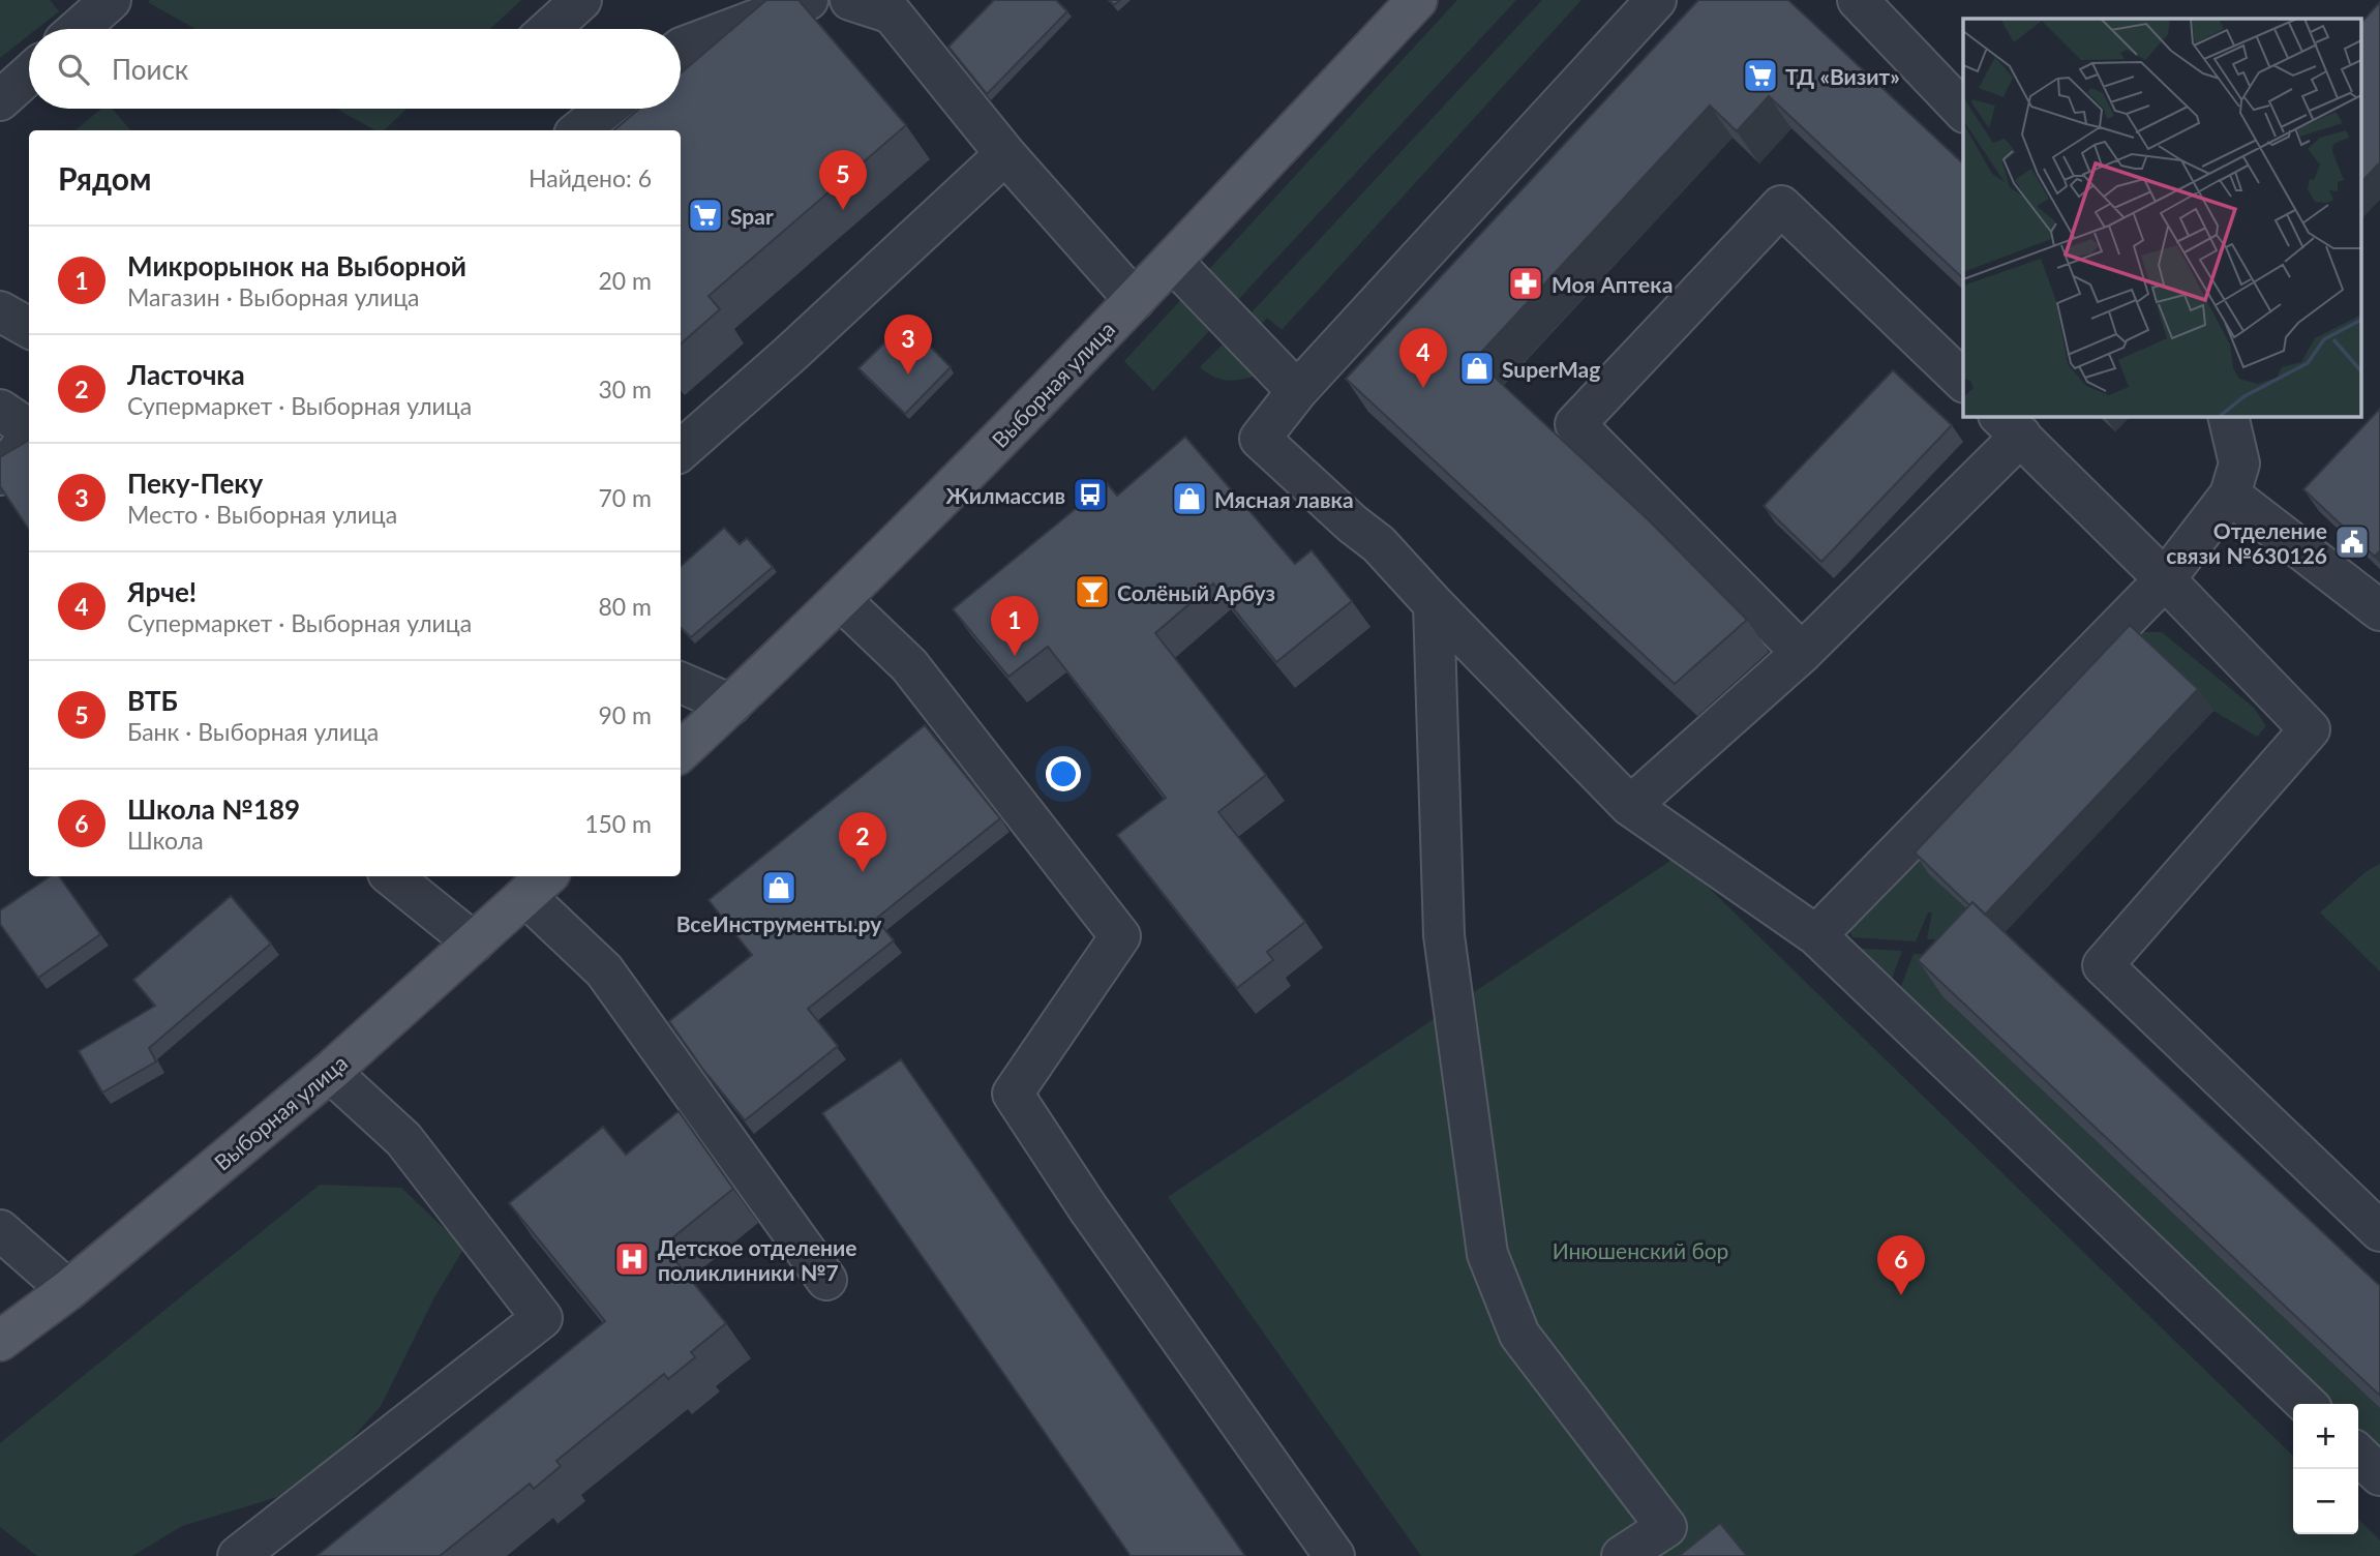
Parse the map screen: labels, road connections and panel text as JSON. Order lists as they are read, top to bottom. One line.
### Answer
{"streets":{"main road":["Выборная улица"]},"parks":["Инюшенский бор"],"places":{"supermarket":["ТД «Визит»","Spar"],"pharmacy":["Моя Аптека"],"shop":["SuperMag","Мясная лавка","ВсеИнструменты.ру"],"bus stop":["Жилмассив"],"public building":["Отделение связи №630126"],"bar":["Солёный Арбуз"],"hospital":["Детское отделение поликлиники №7"]},"page":{"search":"Поиск","heading":["Рядом","Найдено: 6"],"pins":["5","3","4","1","2","6"],"list":[{"mark":"1","name":"Микрорынок на Выборной","note":"Магазин · Выборная улица","value":"20 m"},{"mark":"2","name":"Ласточка","note":"Супермаркет · Выборная улица","value":"30 m"},{"mark":"3","name":"Пеку-Пеку","note":"Место · Выборная улица","value":"70 m"},{"mark":"4","name":"Ярче!","note":"Супермаркет · Выборная улица","value":"80 m"},{"mark":"5","name":"ВТБ","note":"Банк · Выборная улица","value":"90 m"},{"mark":"6","name":"Школа №189","note":"Школа","value":"150 m"}],"map_buttons":["+","−"]}}
